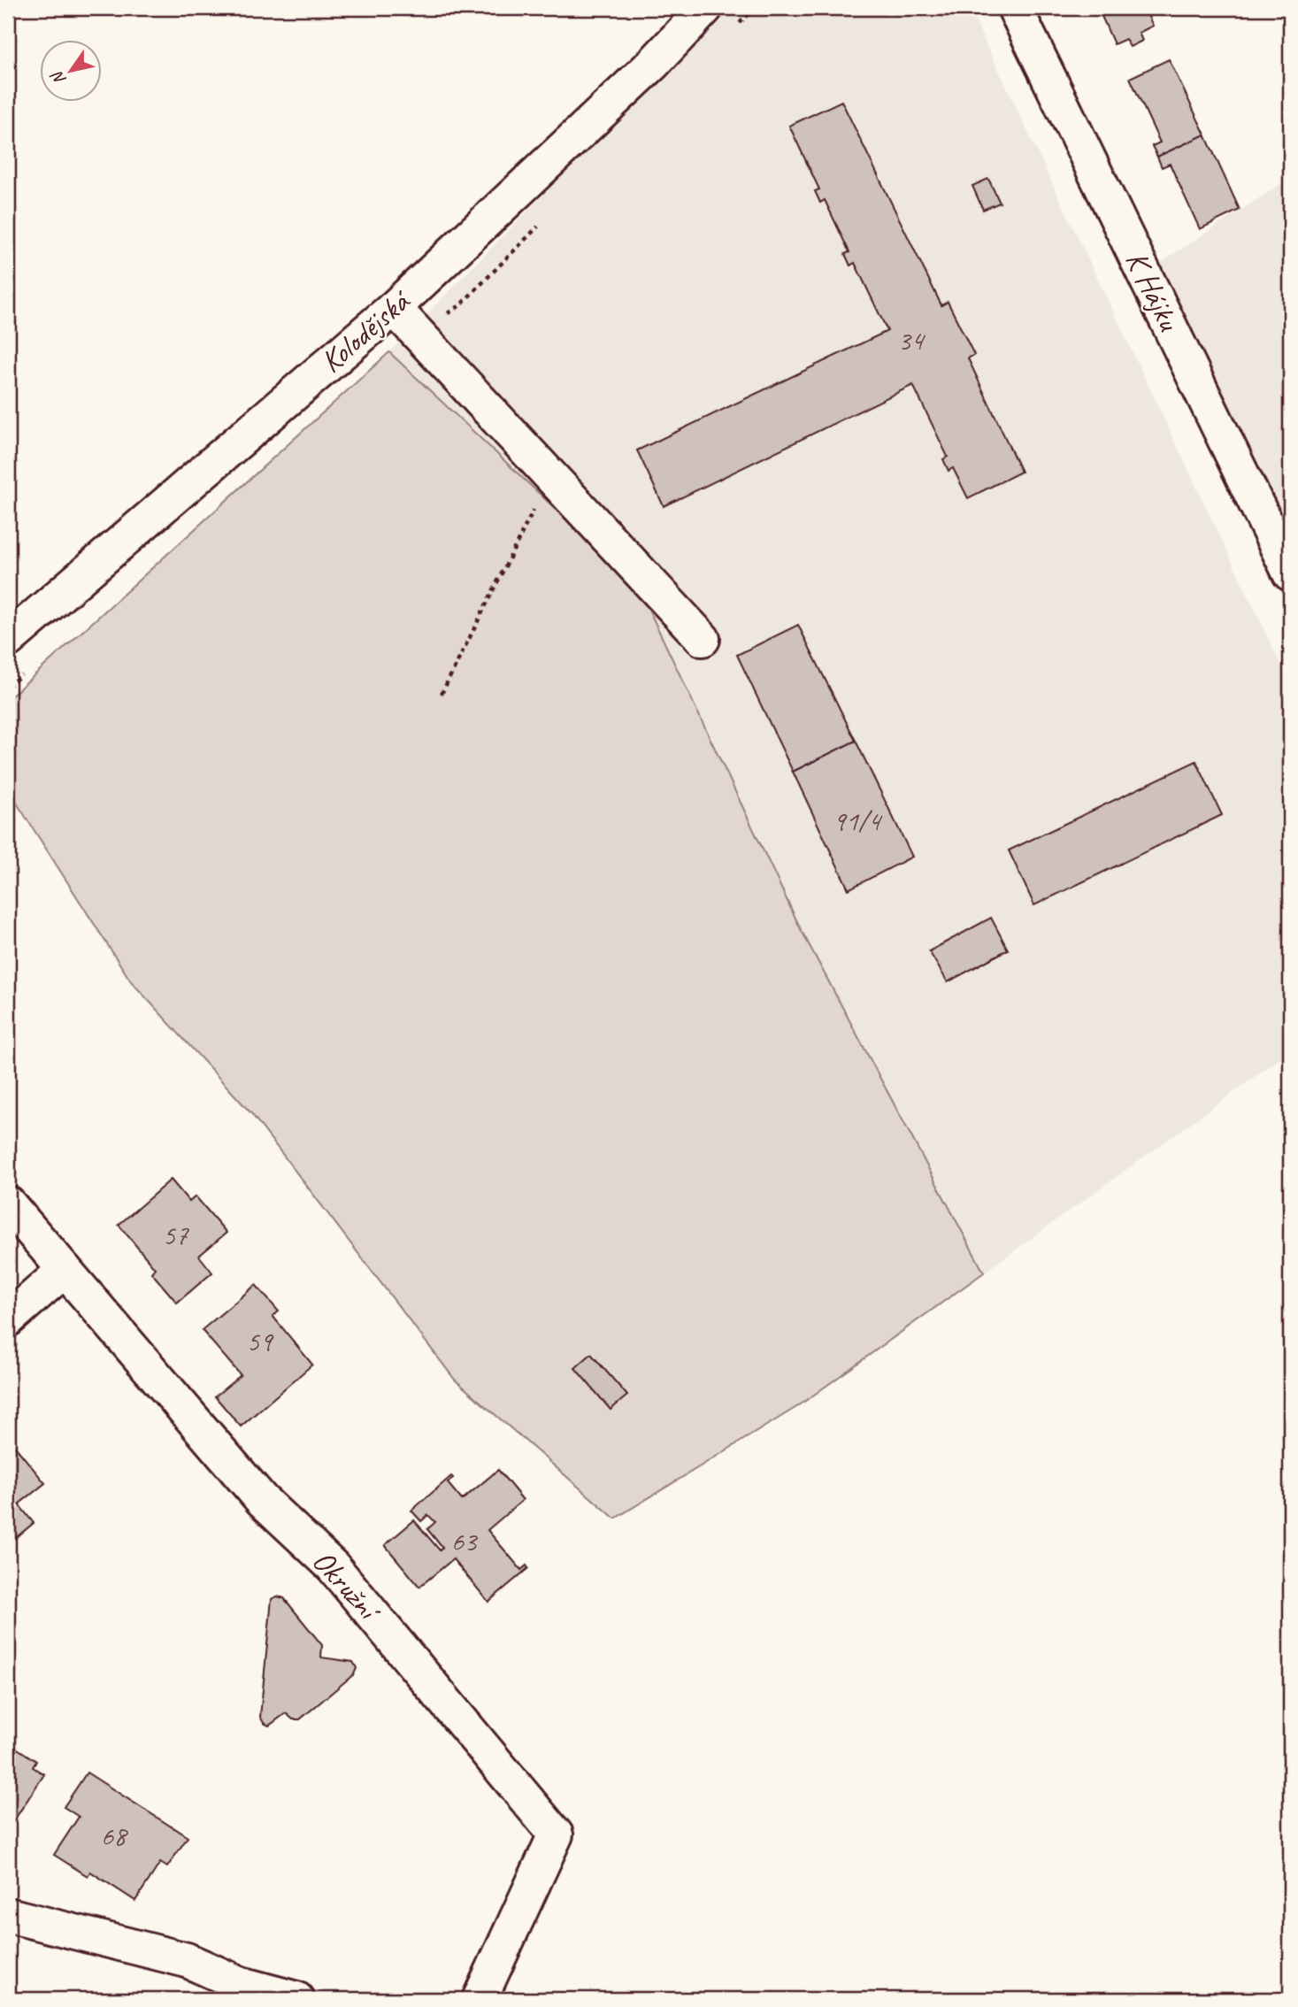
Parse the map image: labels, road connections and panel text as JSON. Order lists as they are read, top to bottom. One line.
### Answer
{"streets":{"street":["K Hájku","Kolodějská","Okružní"]},"house_numbers":["34","91/4","57","59","63","68"],"north":"bottom left"}
